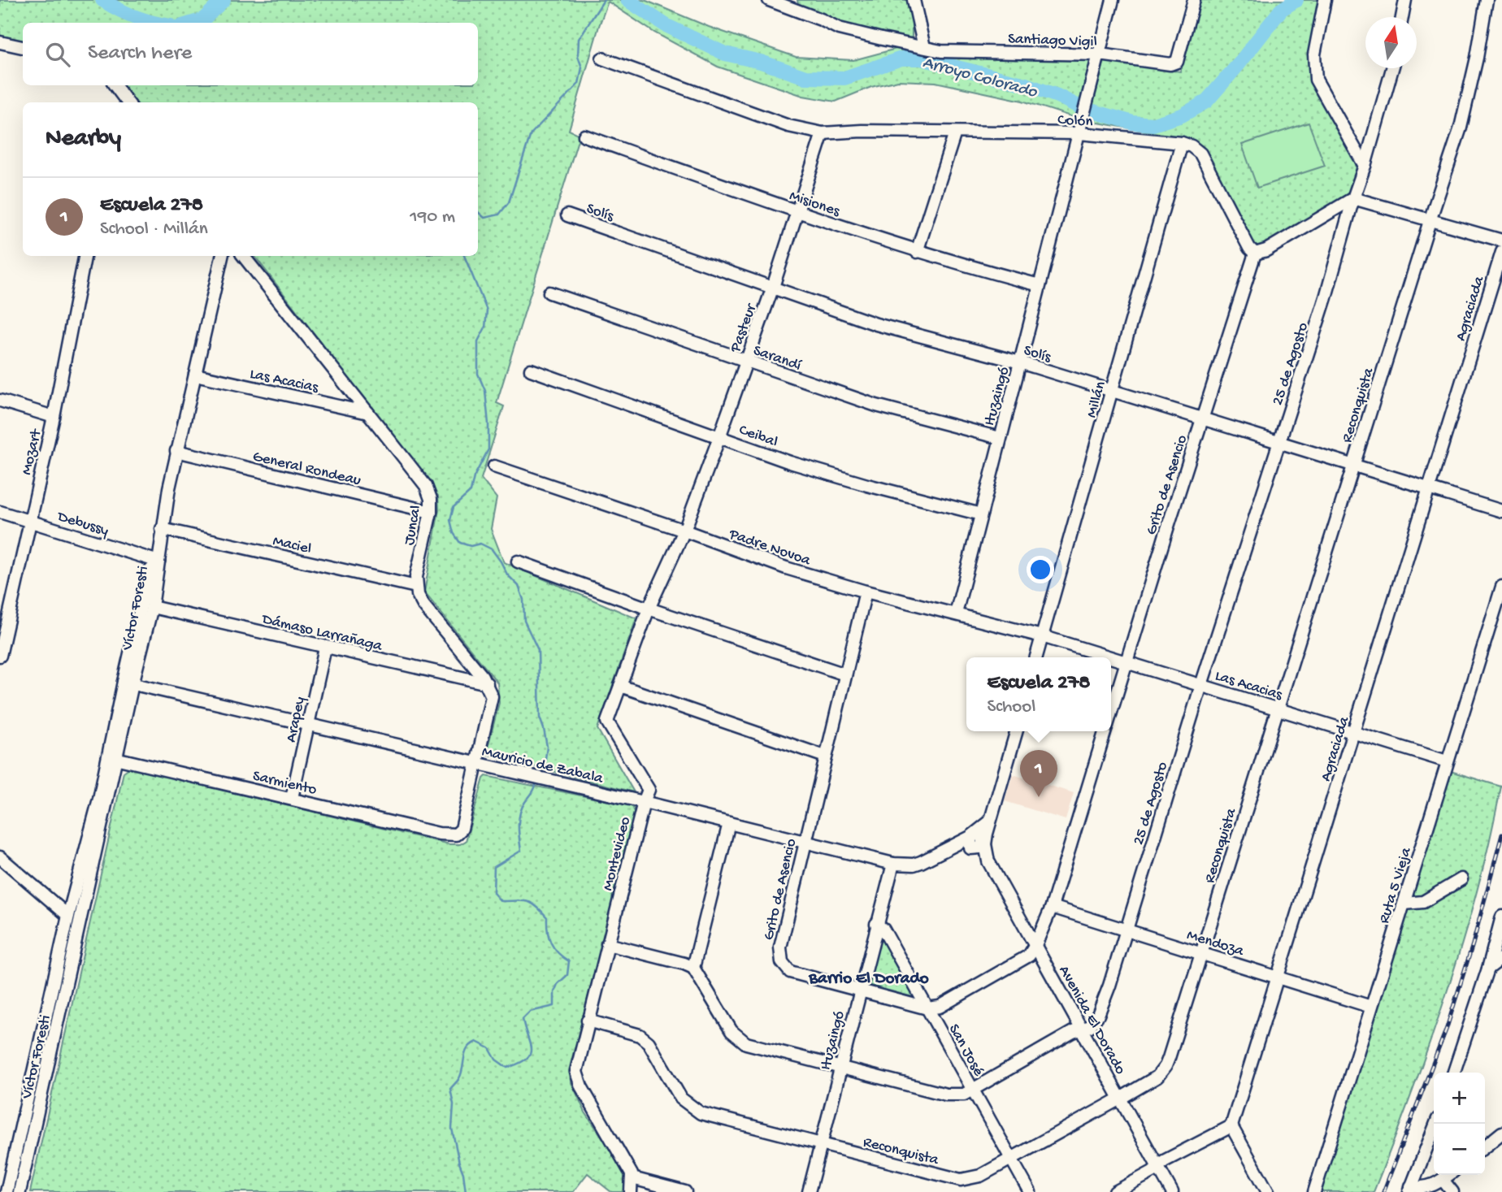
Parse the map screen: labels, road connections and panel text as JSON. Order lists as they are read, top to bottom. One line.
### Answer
{"streets":{"street":["Santiago Vigil","Colón","Misiones","Solís","Agraciada","Pasteur","Sarandí","25 de Agosto","Las Acacias","Ituzaingó","Millán","Reconquista","Ceibal","Mozart","General Rondeau","Grito de Asencio","Debussy","Juncal","Maciel","Padre Novoa","Víctor Foresti","Dámaso Larrañaga","Arapey","Mauricio de Zabala","Sarmiento","Montevideo","Ruta 5 Vieja","Mendoza","Avenida El Dorado","San José"]},"crossings":[["Santiago Vigil","Ituzaingó"],["Colón","Pasteur"],["Colón","Ituzaingó"],["Colón","Millán"],["Misiones","Pasteur"],["Misiones","Ituzaingó"],["Solís","Agraciada"],["Solís","Pasteur"],["Solís","25 de Agosto"],["Solís","Ituzaingó"],["Solís","Millán"],["Solís","Reconquista"],["Solís","Grito de Asencio"],["Agraciada","Las Acacias"],["Agraciada","Mendoza"],["Pasteur","Sarandí"],["Pasteur","Ceibal"],["Pasteur","Padre Novoa"],["Pasteur","Montevideo"],["Sarandí","Ituzaingó"],["25 de Agosto","Las Acacias"],["25 de Agosto","Ituzaingó"],["25 de Agosto","Mendoza"],["25 de Agosto","Avenida El Dorado"],["25 de Agosto","San José"],["Las Acacias","Millán"],["Las Acacias","Reconquista"],["Las Acacias","Grito de Asencio"],["Las Acacias","Juncal"],["Las Acacias","Padre Novoa"],["Las Acacias","Ruta 5 Vieja"],["Ituzaingó","Reconquista"],["Ituzaingó","Ceibal"],["Ituzaingó","Grito de Asencio"],["Ituzaingó","Padre Novoa"],["Ituzaingó","Mauricio de Zabala"],["Ituzaingó","San José"],["Millán","Padre Novoa"],["Reconquista","Montevideo"],["Reconquista","Mendoza"],["Reconquista","Avenida El Dorado"],["Reconquista","San José"],["Mozart","Debussy"],["General Rondeau","Juncal"],["Grito de Asencio","Padre Novoa"],["Grito de Asencio","Mauricio de Zabala"],["Grito de Asencio","Mendoza"],["Grito de Asencio","Avenida El Dorado"],["Grito de Asencio","San José"],["Debussy","Víctor Foresti"],["Juncal","Maciel"],["Padre Novoa","Montevideo"],["Víctor Foresti","Dámaso Larrañaga"],["Víctor Foresti","Mauricio de Zabala"],["Víctor Foresti","Sarmiento"],["Dámaso Larrañaga","Arapey"],["Arapey","Mauricio de Zabala"],["Arapey","Sarmiento"],["Mauricio de Zabala","Sarmiento"],["Mauricio de Zabala","Montevideo"],["Ruta 5 Vieja","Mendoza"]],"districts":["Barrio El Dorado"],"water":["Arroyo Colorado"],"north":"top","page":{"search":"Search here","heading":"Nearby","list":[{"mark":"1","name":"Escuela 278","note":"School · Millán","value":"190 m"}],"popup":["Escuela 278","School"],"pins":"1","map_buttons":["+","−"]}}
